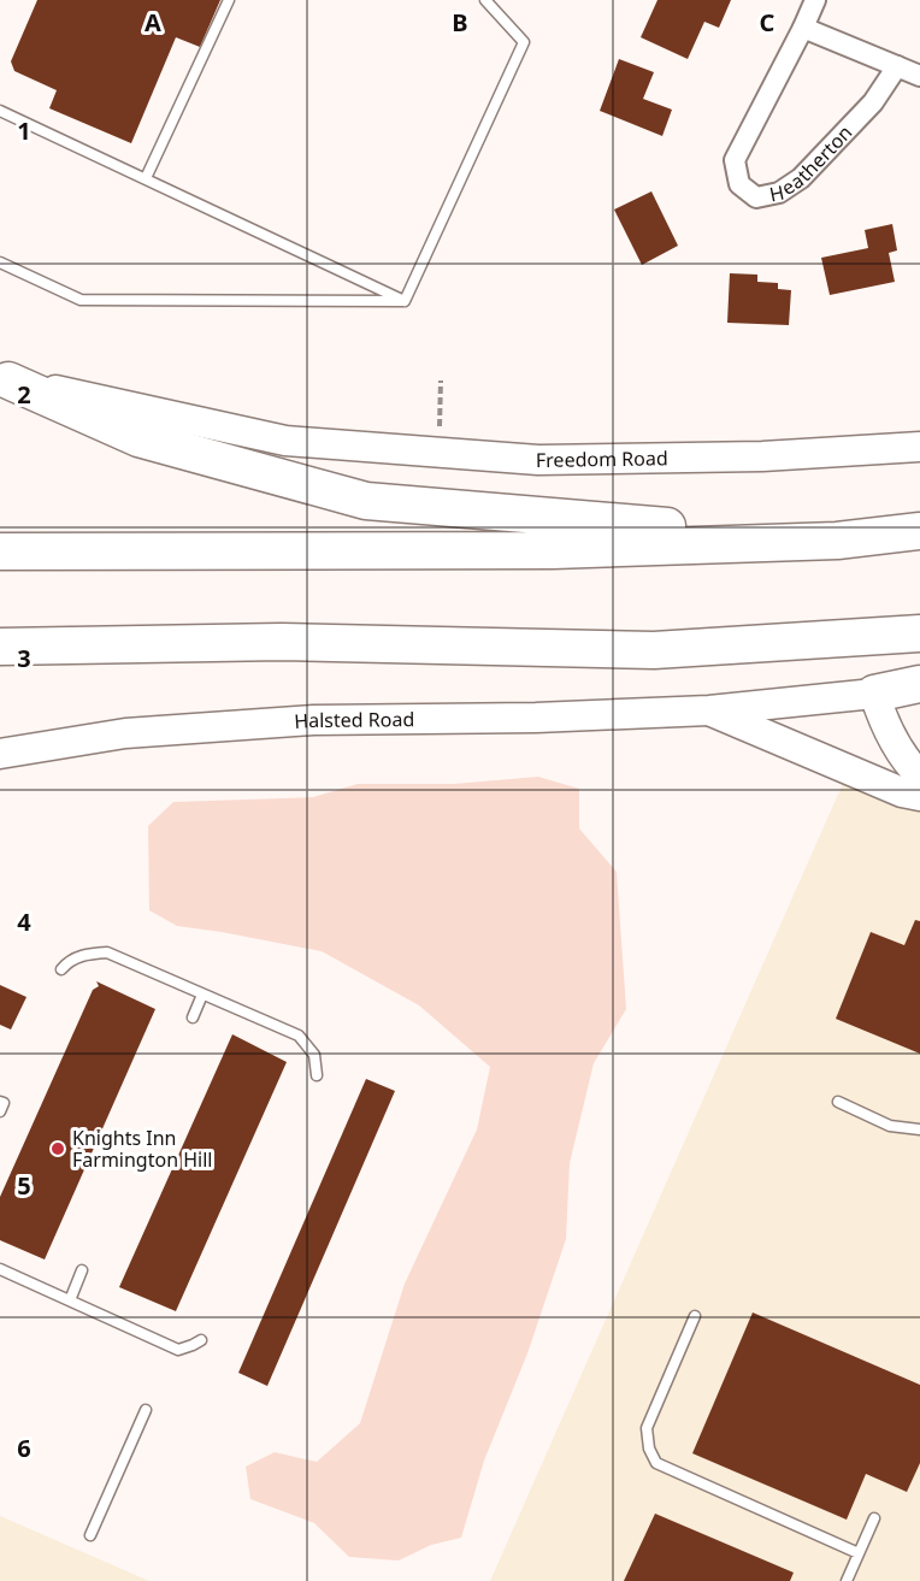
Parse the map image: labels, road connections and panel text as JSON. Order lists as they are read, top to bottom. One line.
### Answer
{"streets":{"street":["Heatherton","Freedom Road","Halsted Road"]},"places":["Knights Inn Farmington Hill"],"grid":{"columns":["A","B","C"],"rows":["1","2","3","4","5","6"]}}
